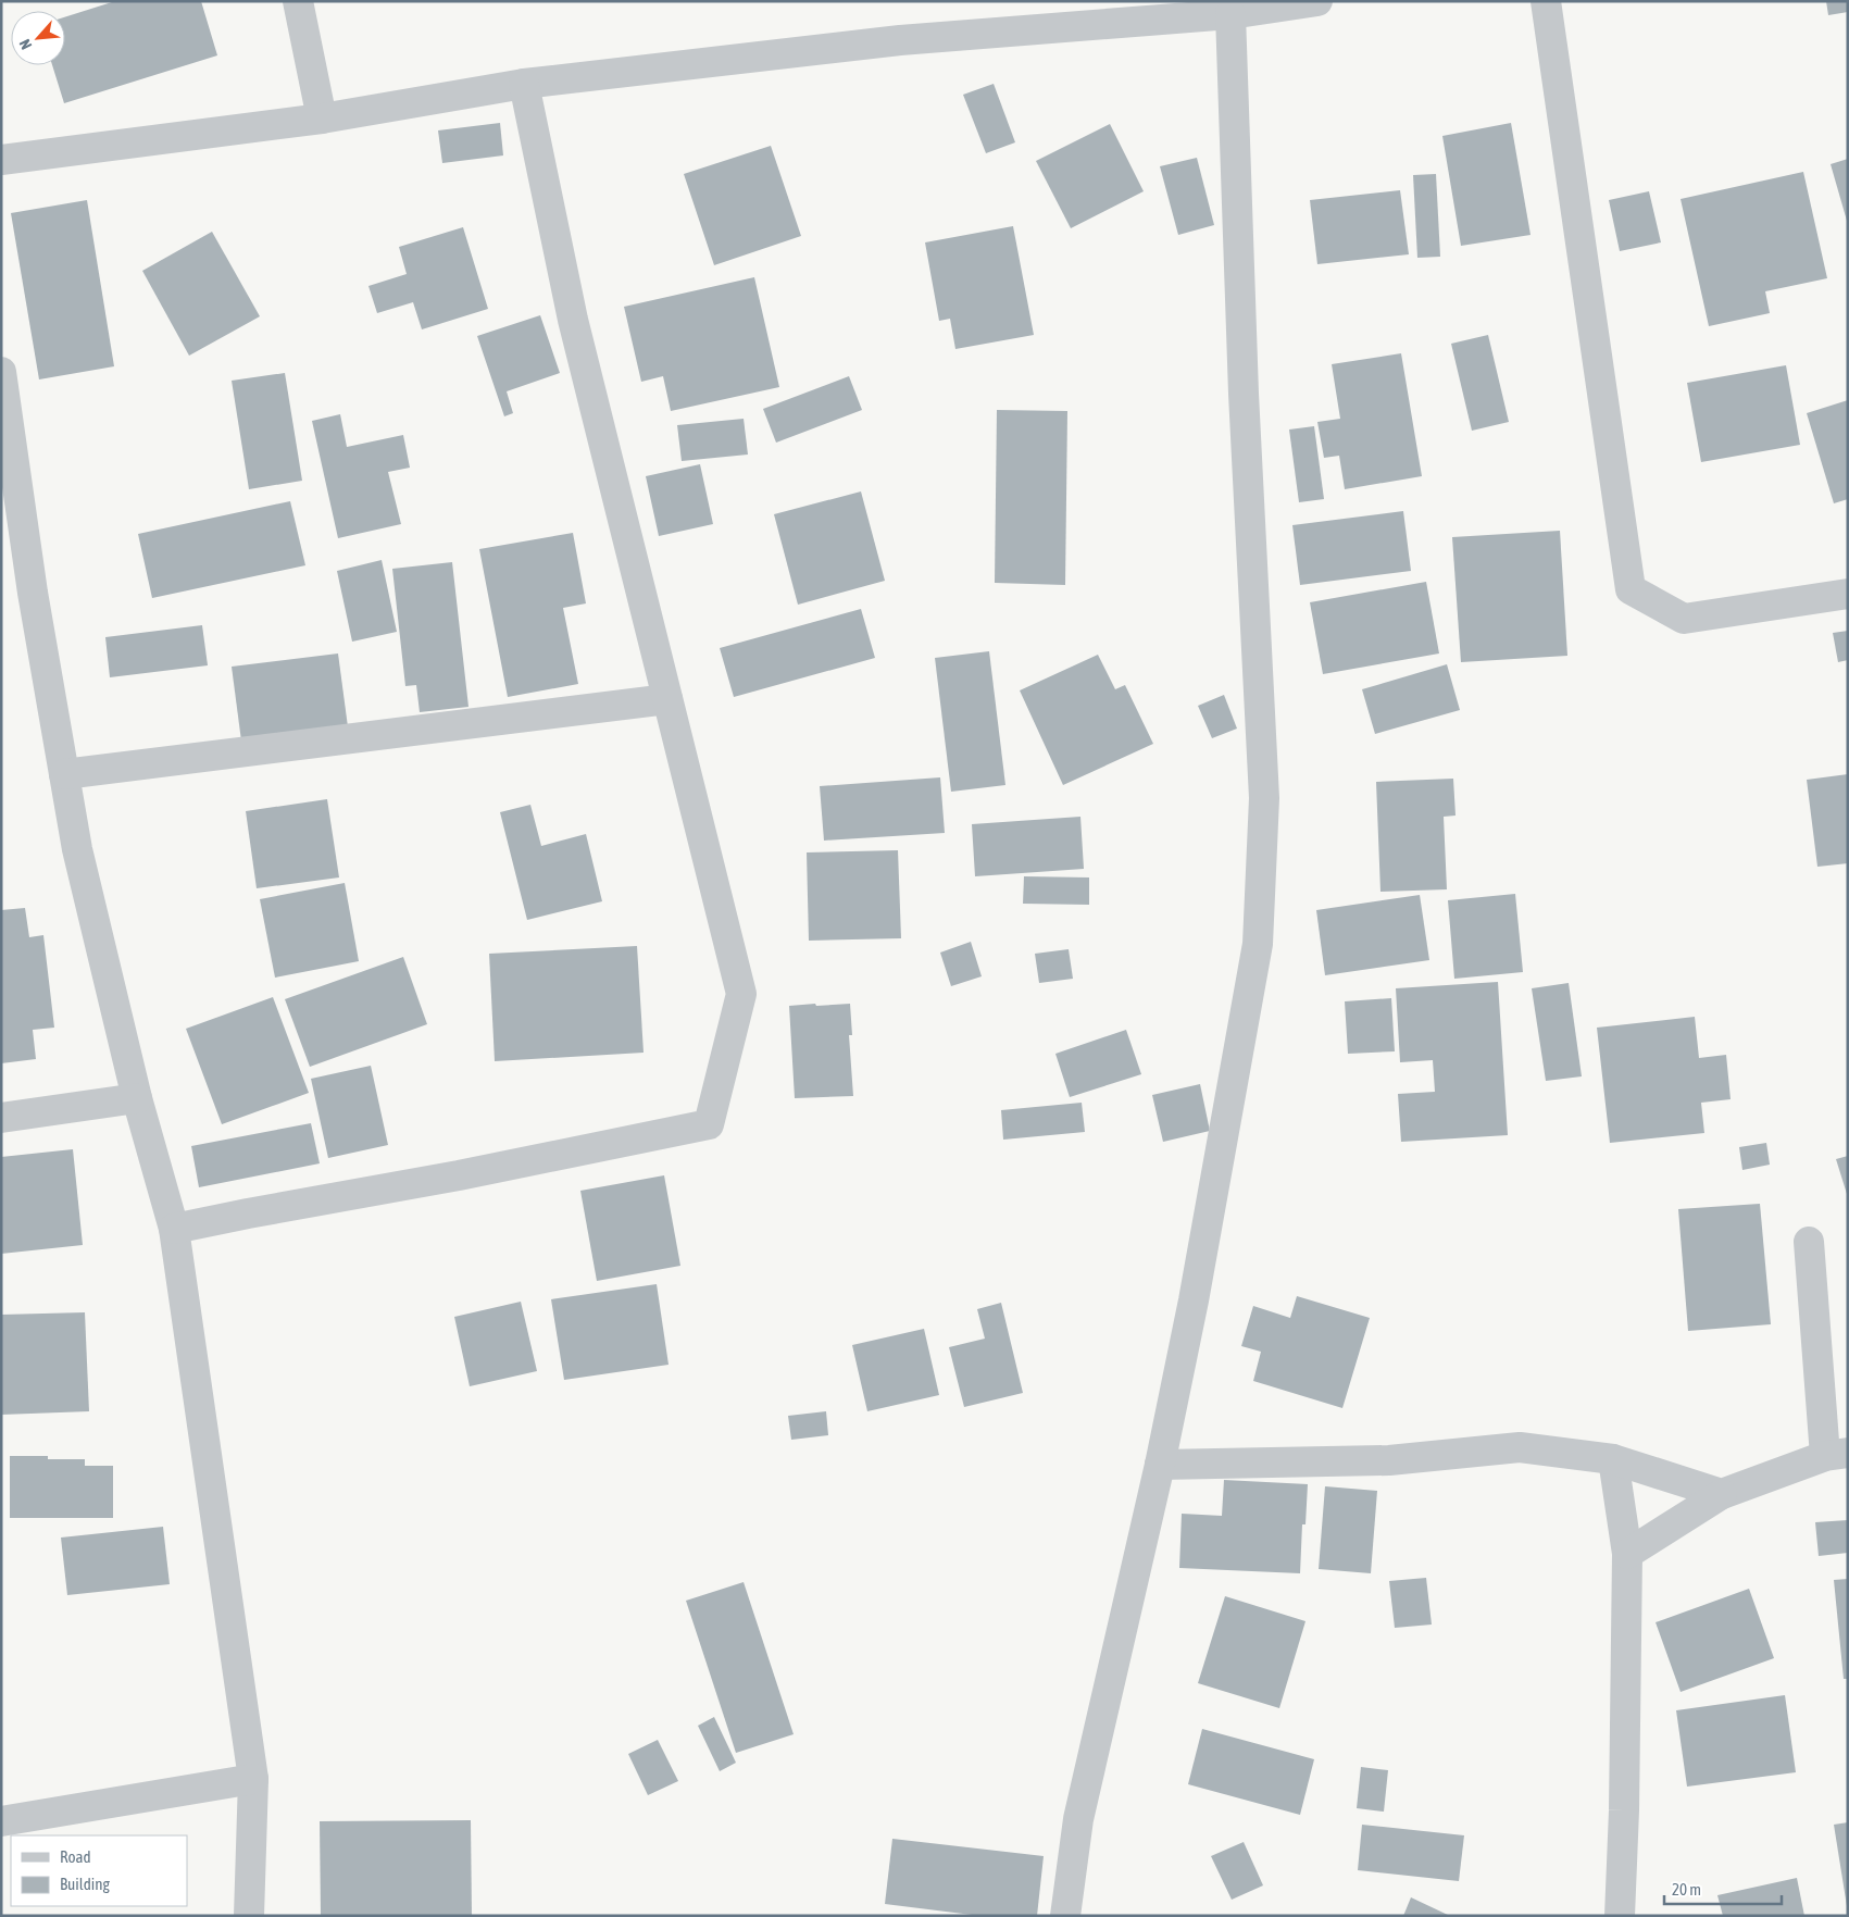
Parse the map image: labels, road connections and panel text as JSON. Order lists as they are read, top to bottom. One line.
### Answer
{"legend":["Road","Building"],"scale_bar":"20 m","north":"bottom left"}
